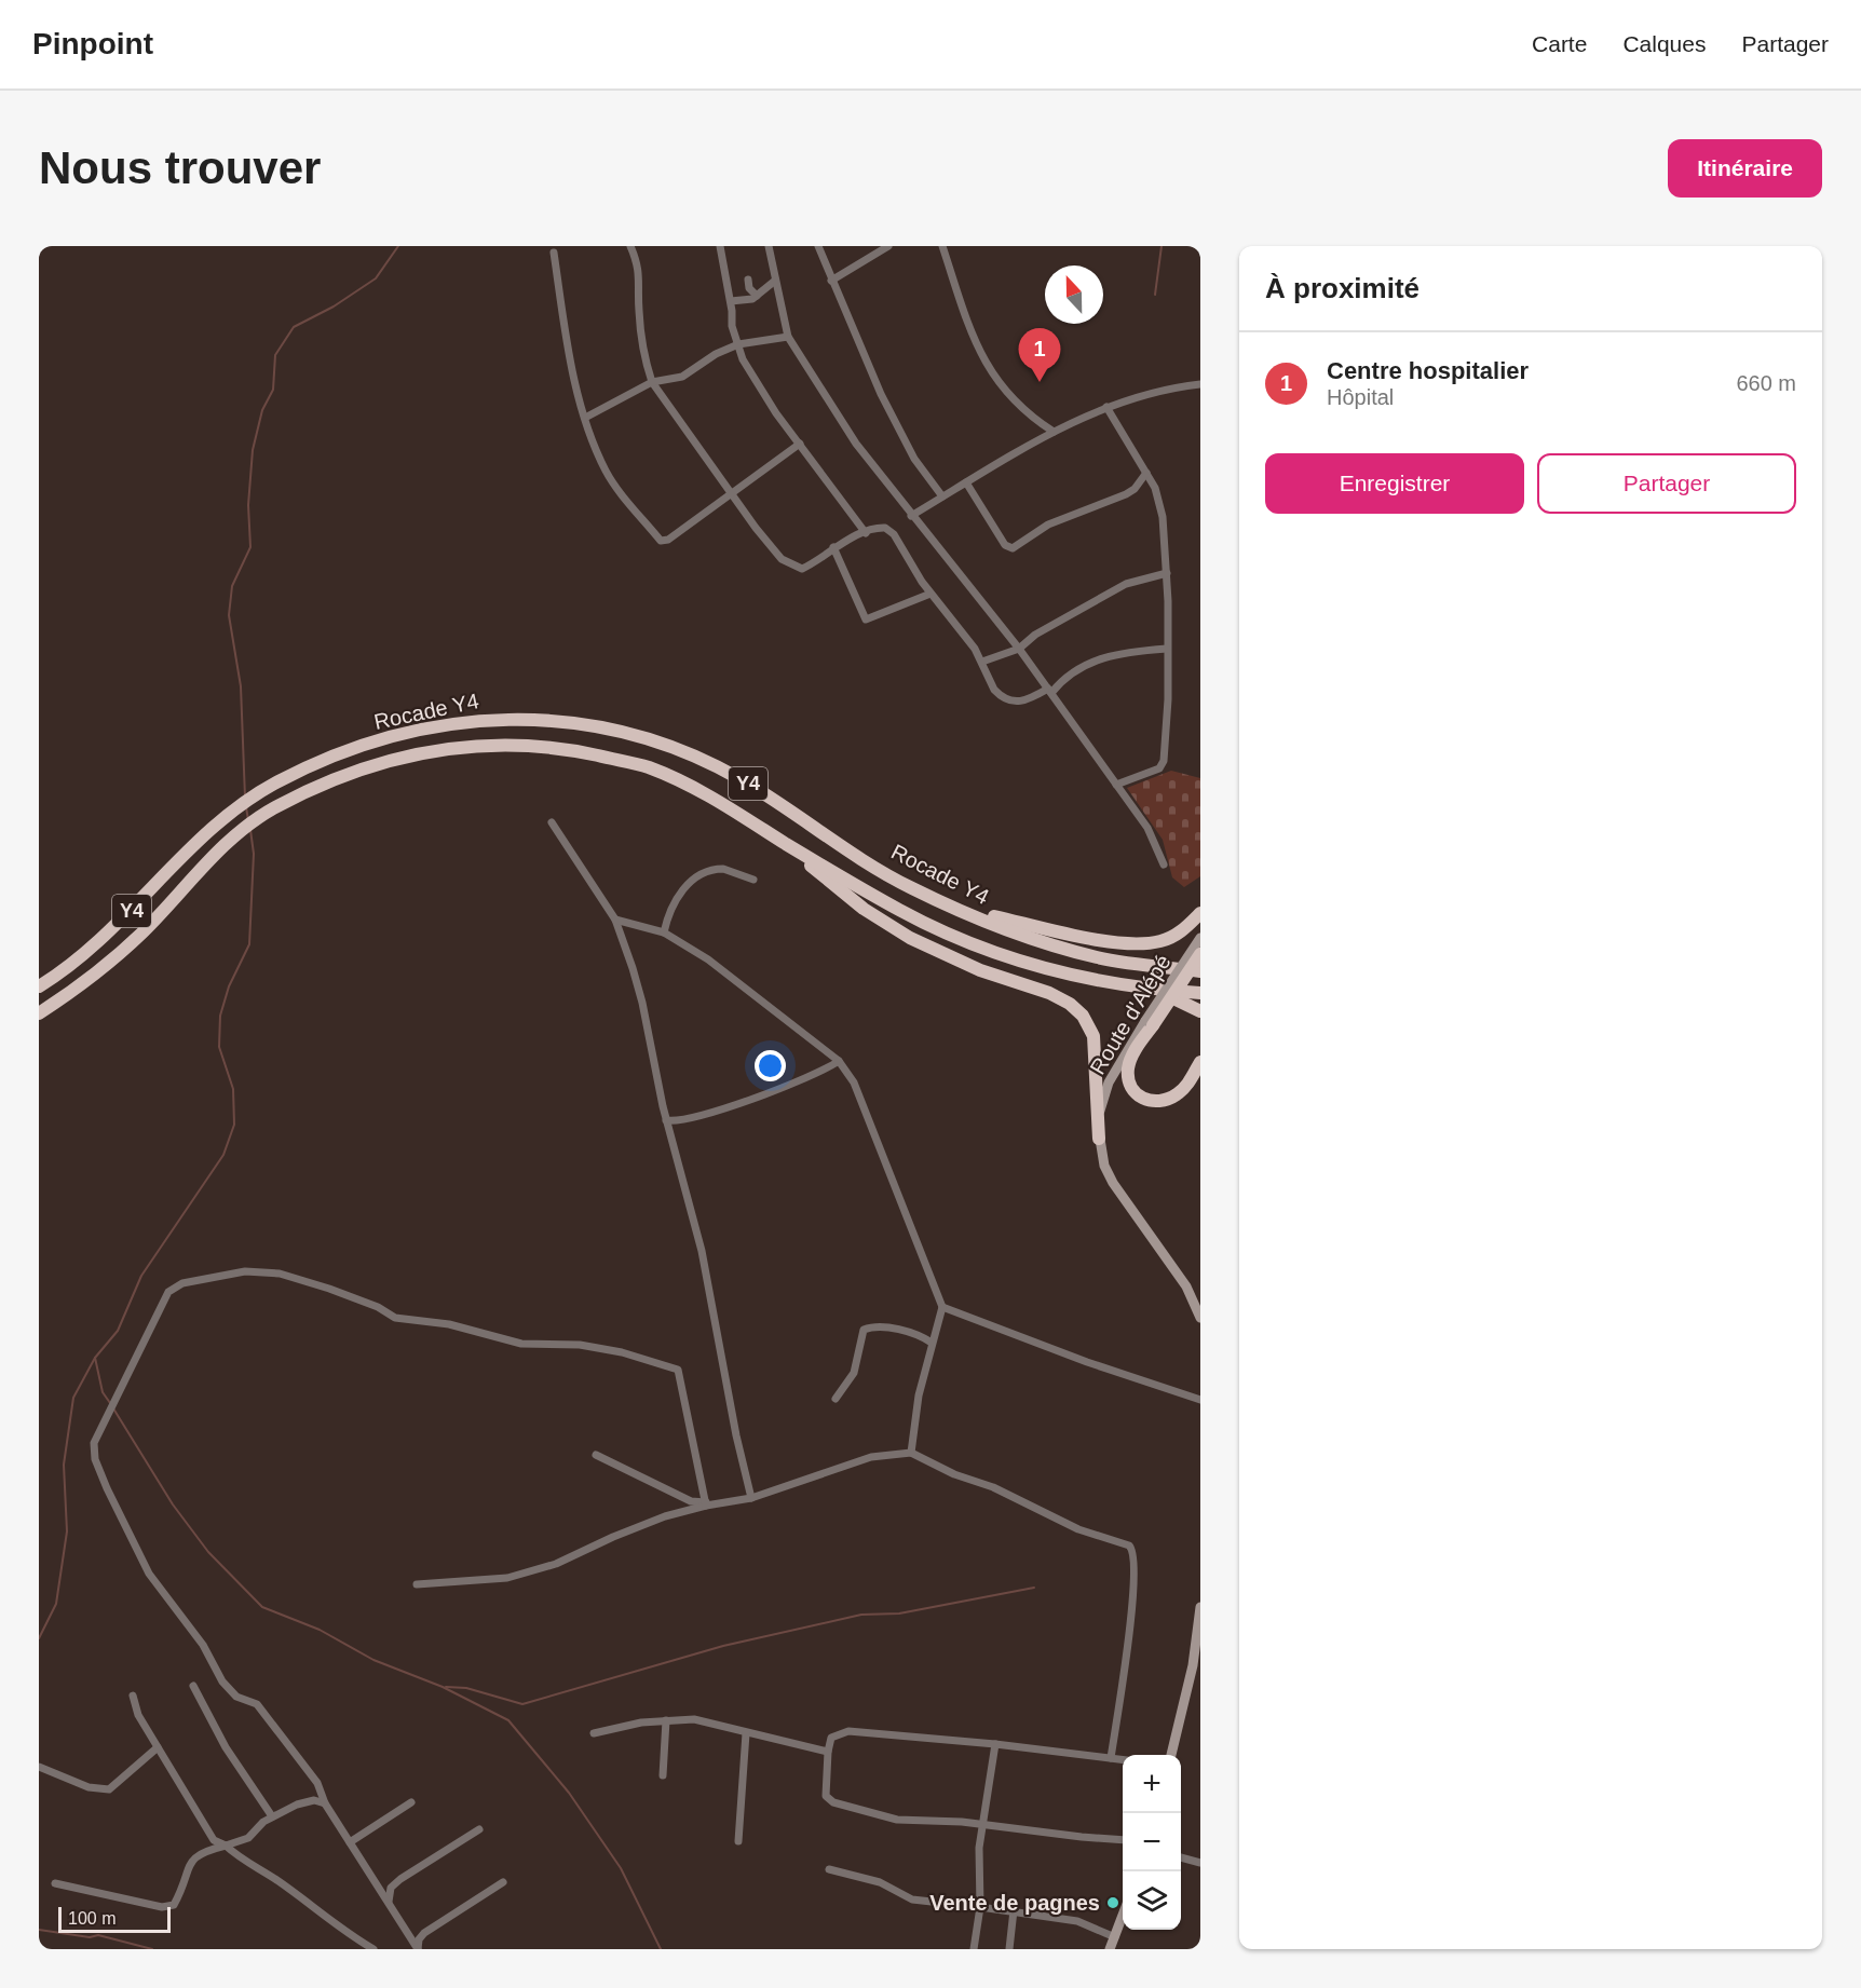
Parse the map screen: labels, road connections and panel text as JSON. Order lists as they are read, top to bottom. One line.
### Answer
{"streets":{"highway":["Rocade Y4","Y4"],"main road":["Route d'Alépé"]},"places":["Vente de pagnes"],"scale_bar":"100 m","north":"top","page":{"header":"Pinpoint","nav":["Carte","Calques","Partager"],"buttons":["Itinéraire",["Enregistrer","Partager"]],"title":"Nous trouver","heading":"À proximité","pins":"1","list":[{"mark":"1","name":"Centre hospitalier","note":"Hôpital","value":"660 m"}],"map_buttons":["+","−"],"scale":"100 m"}}
